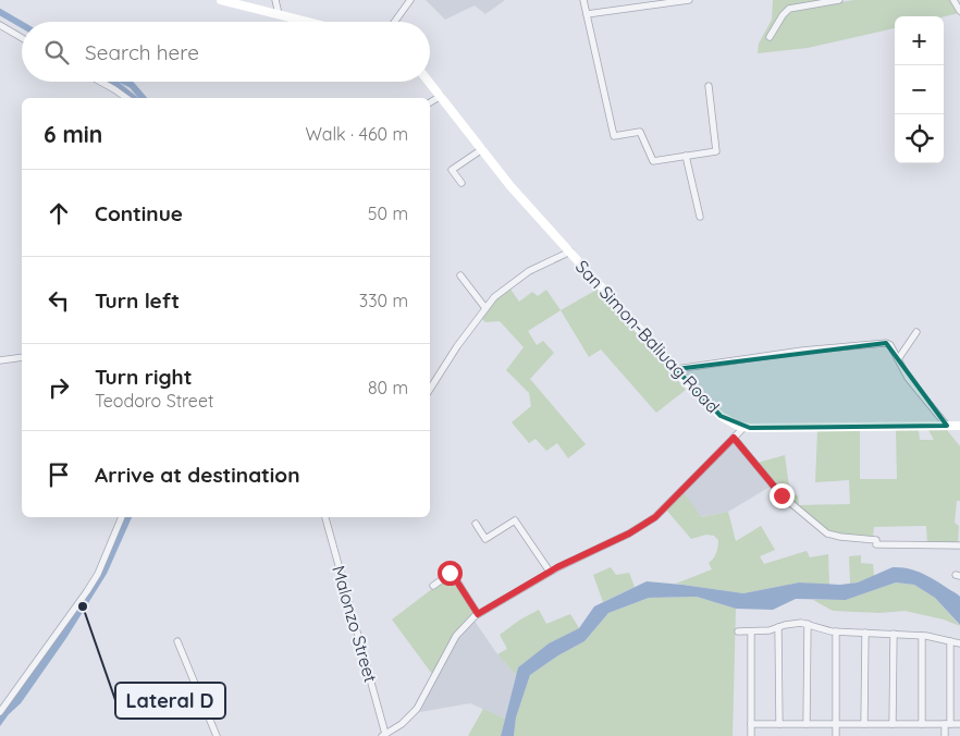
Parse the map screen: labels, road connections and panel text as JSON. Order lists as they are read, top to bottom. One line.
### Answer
{"streets":{"main road":["San Simon-Baliuag Road"],"street":["Malonzo Street"]},"places":["Lateral D"],"page":{"map_buttons":["+","−"],"search":"Search here","heading":["6 min","Walk · 460 m"],"list":[["Continue","50 m"],["Turn left","330 m"],["Turn right","Teodoro Street","80 m"],"Arrive at destination"]}}
